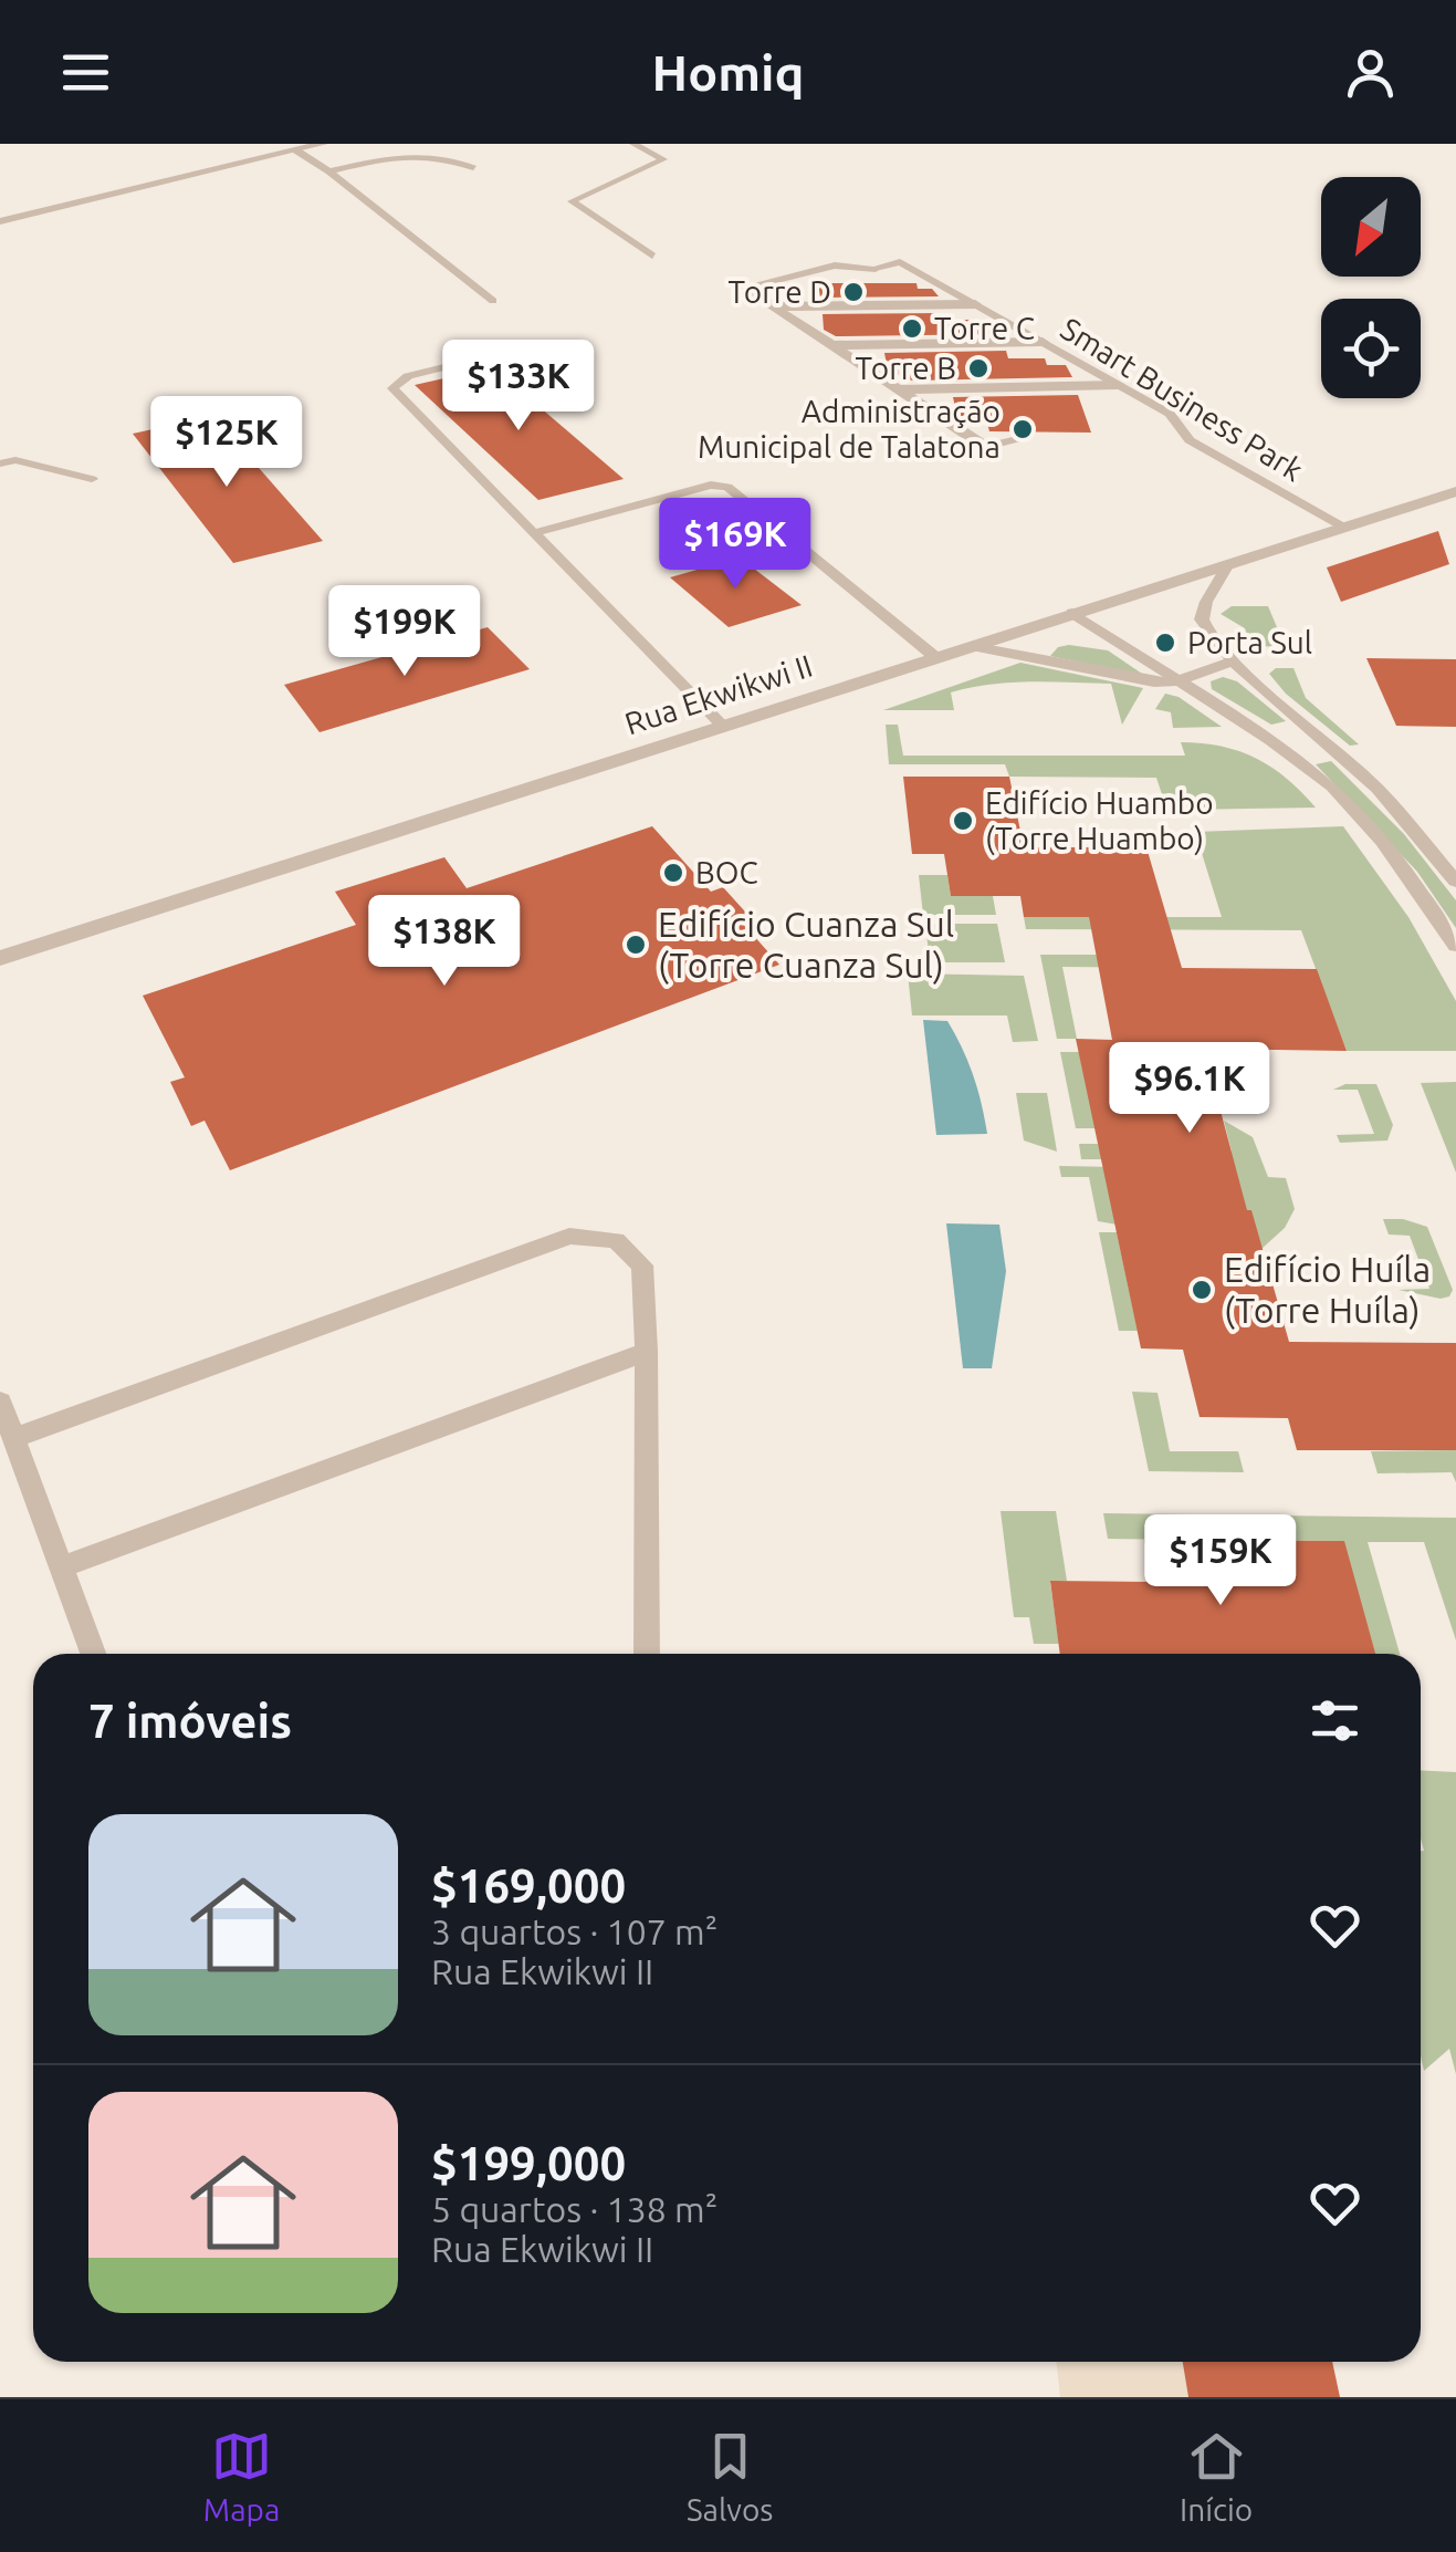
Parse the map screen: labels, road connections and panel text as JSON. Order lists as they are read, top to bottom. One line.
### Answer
{"streets":{"street":["Rua Ekwikwi II"],"lane":["Smart Business Park"]},"crossings":[["Smart Business Park","Rua Ekwikwi II"]],"places":["Torre D","Torre C","Torre B","Administração Municipal de Talatona","Porta Sul","Edifício Huambo (Torre Huambo)","BOC","Edifício Cuanza Sul (Torre Cuanza Sul)","Edifício Huíla (Torre Huíla)"],"north":"bottom left","page":{"header":"Homiq","price":["$133K","$125K","$169K","$199K","$138K","$96.1K","$159K"],"heading":"7 imóveis","list":[{"name":"$169,000","note":"3 quartos · 107 m² · Rua Ekwikwi II"},{"name":"$199,000","note":"5 quartos · 138 m² · Rua Ekwikwi II"}],"tabs":["Mapa","Salvos","Início"]}}
